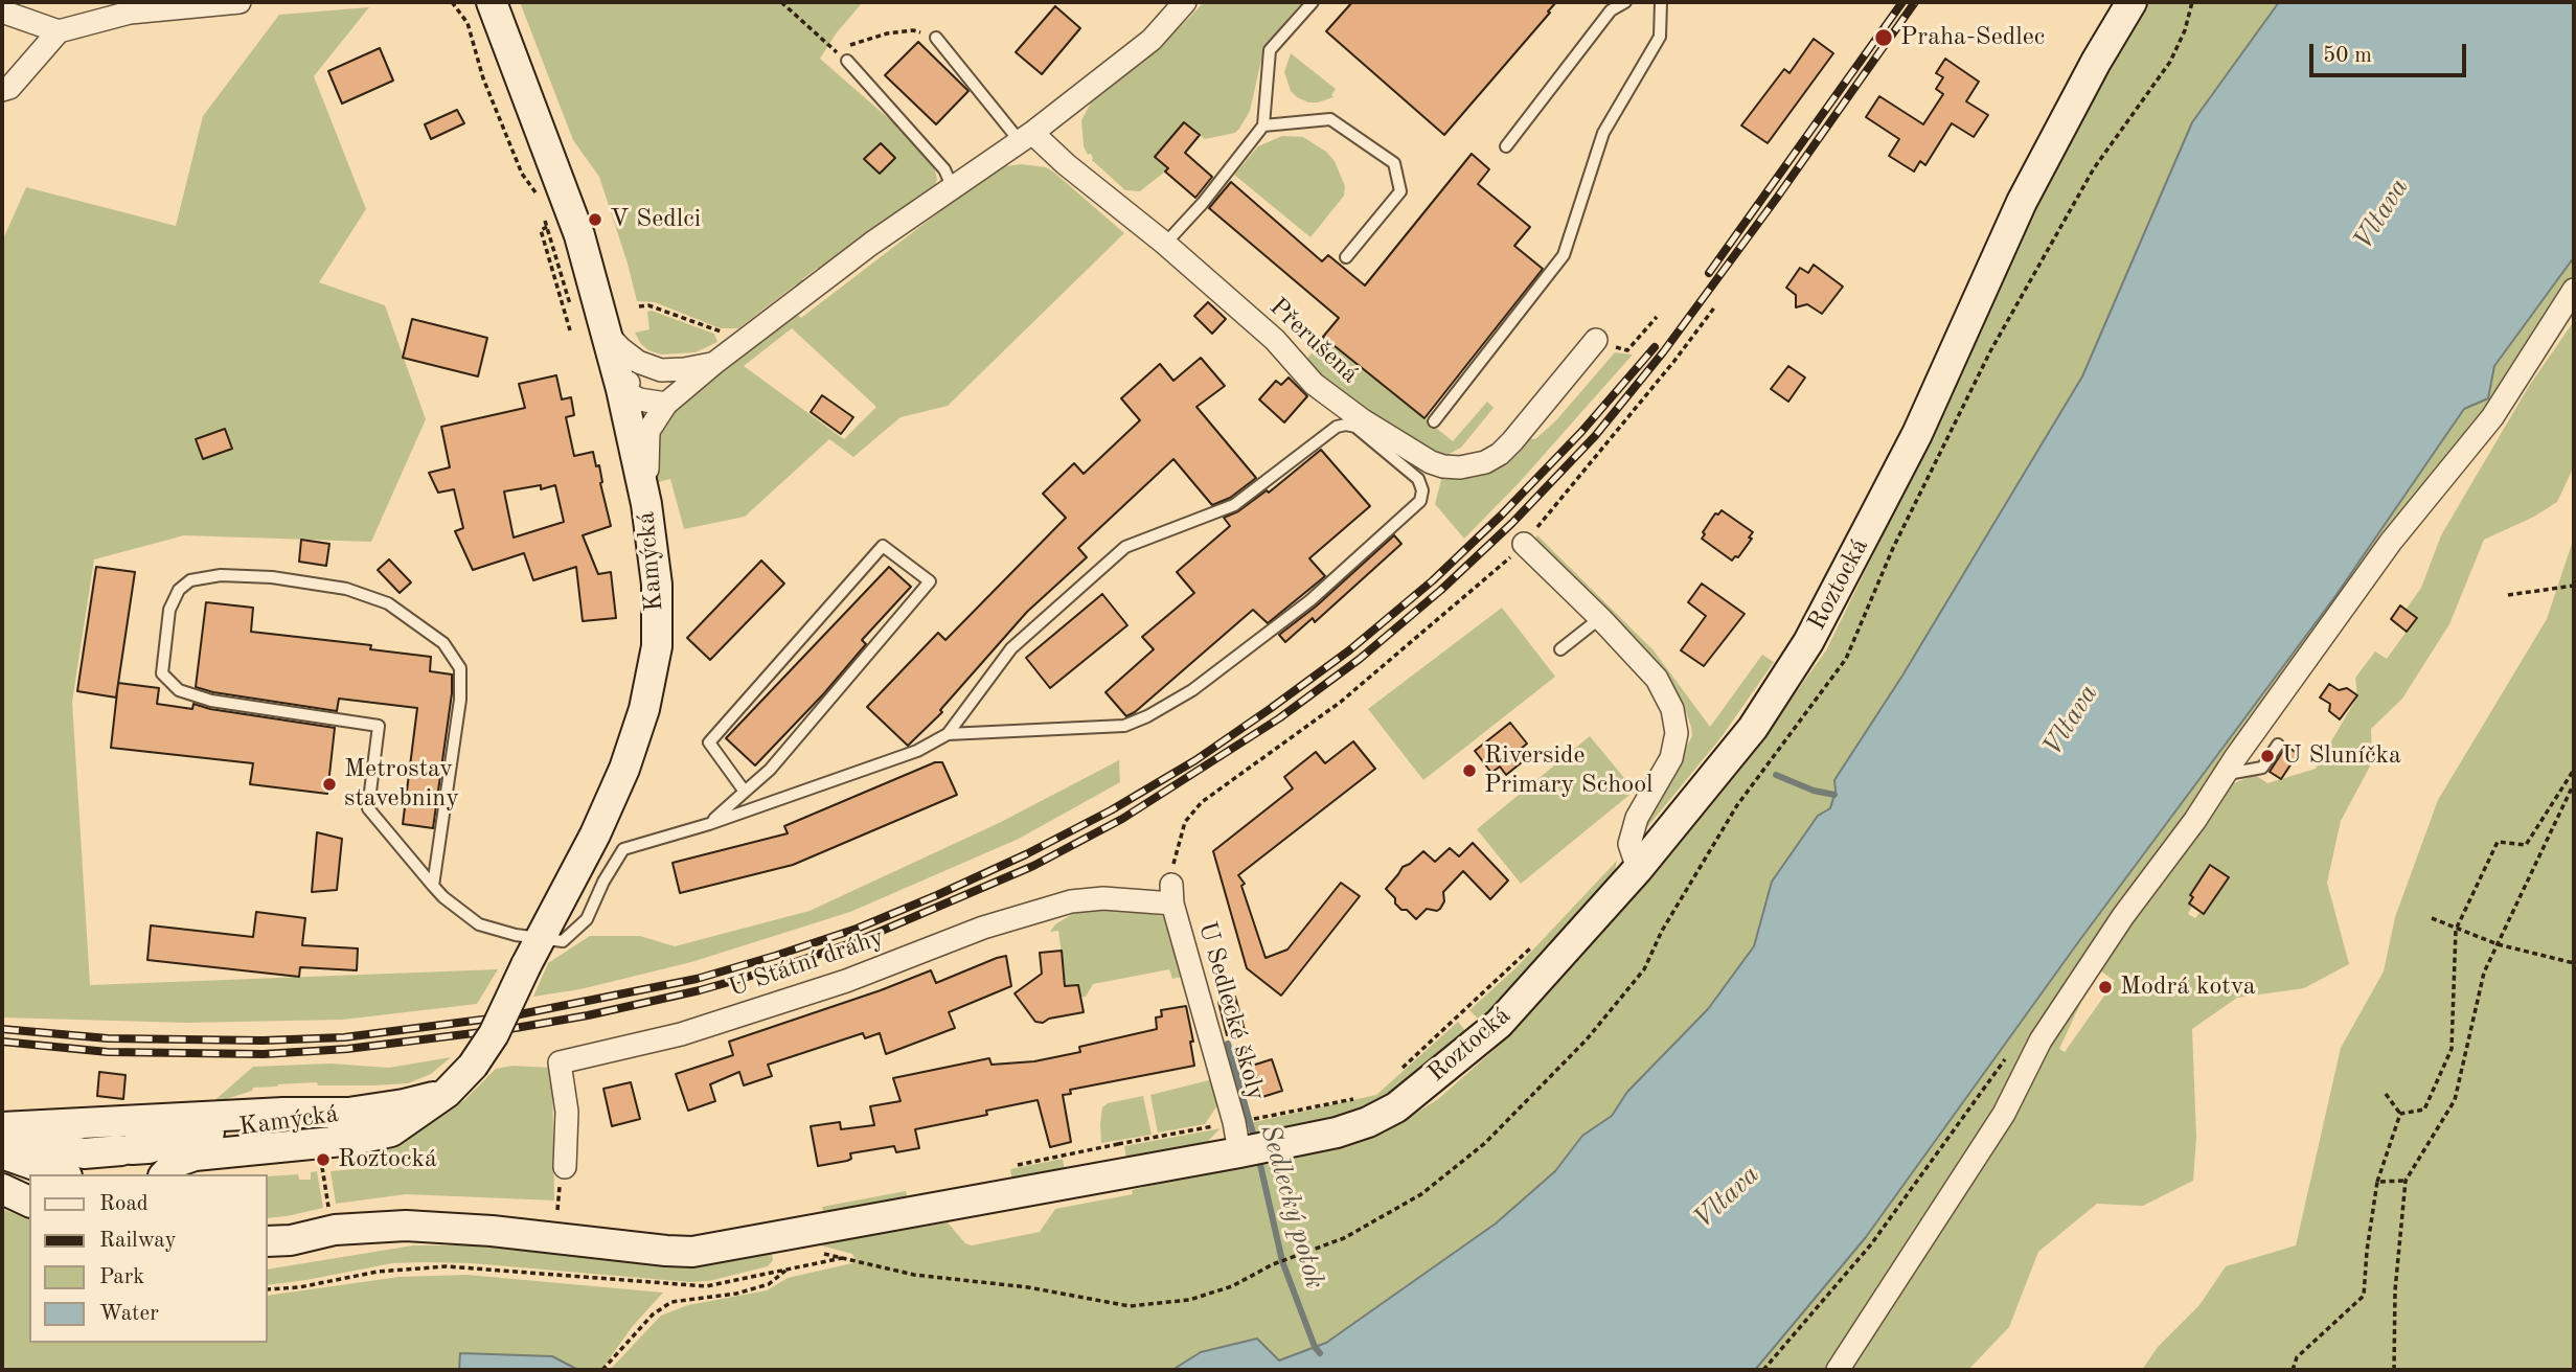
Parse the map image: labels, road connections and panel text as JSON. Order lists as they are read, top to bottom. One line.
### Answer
{"streets":{"main road":["Kamýcká","Roztocká"],"street":["Přerušená","U Státní dráhy","U Sedlecké školy"]},"crossings":[["Roztocká","U Sedlecké školy"],["U Státní dráhy","U Sedlecké školy"]],"water":["Vltava","Sedlecký potok"],"places":["Praha-Sedlec","V Sedlci","U Sluníčka","Riverside Primary School","Metrostav stavebniny","Modrá kotva","Roztocká"],"legend":["Road","Railway","Park","Water"],"scale_bar":"50 m"}
